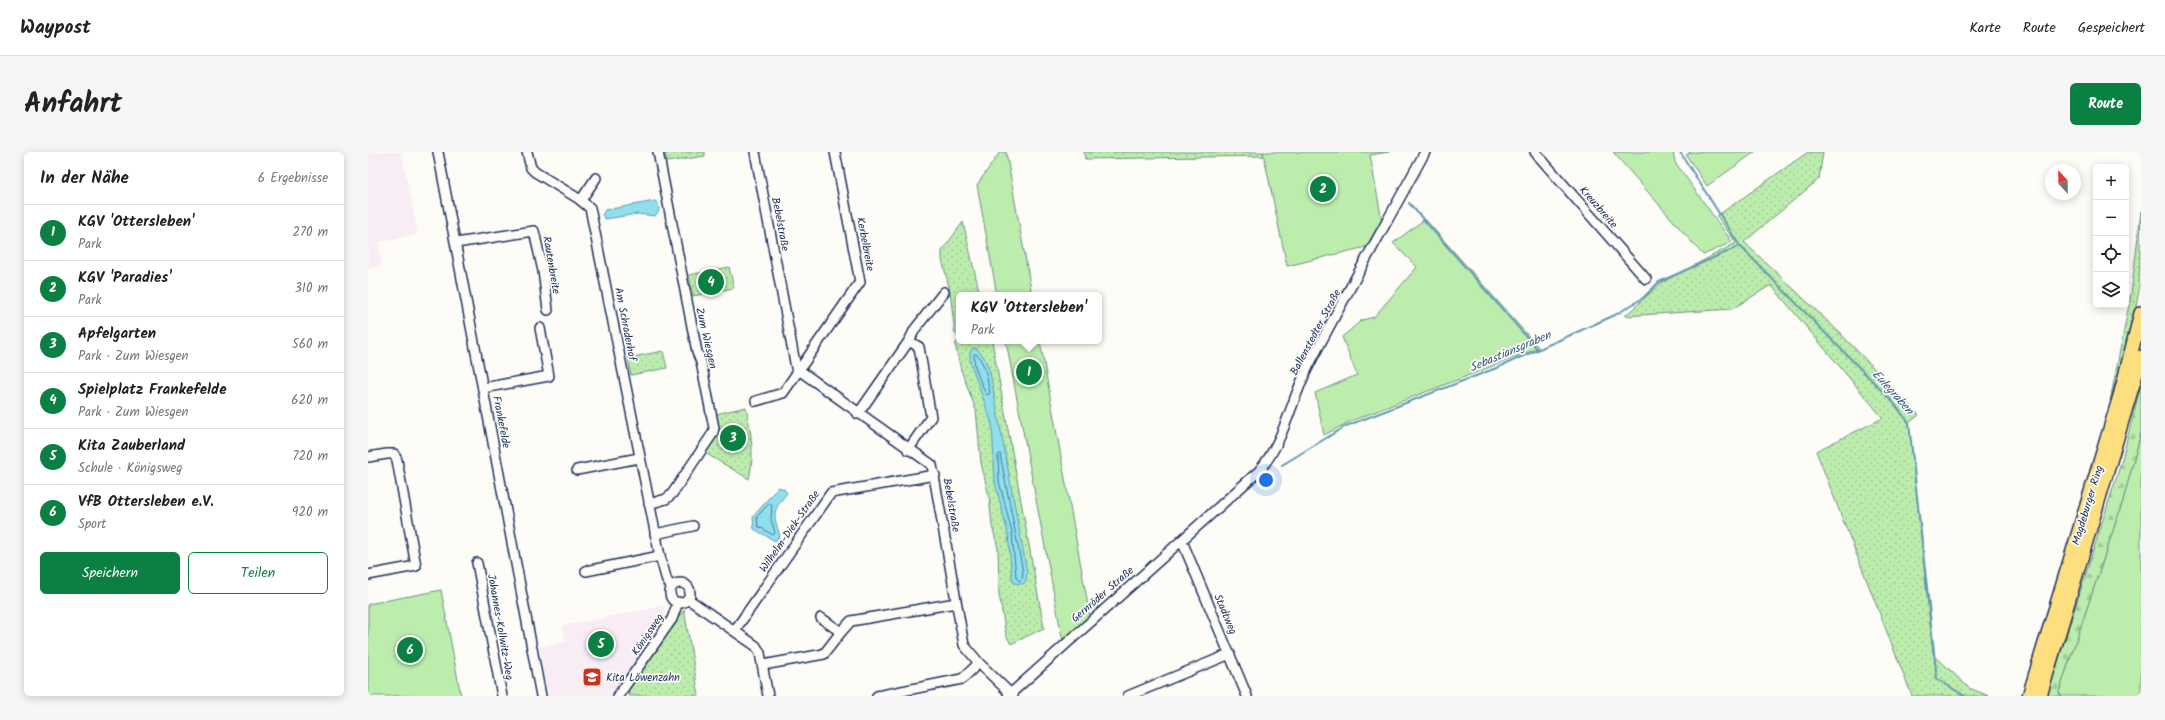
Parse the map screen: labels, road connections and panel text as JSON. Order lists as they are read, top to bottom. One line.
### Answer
{"streets":{"highway":["Magdeburger Ring"],"street":["Kreuzbreite","Bebelstraße","Kerbelbreite","Rautenbreite","Am Schraderhof","Ballenstedter Straße","Zum Wiesgen","Frankefelde","Wilhelm-Diek-Straße","Gernröder Straße","Stadtweg","Johannes-Kollwitz-Weg","Königsweg"]},"crossings":[["Bebelstraße","Kerbelbreite"],["Bebelstraße","Wilhelm-Diek-Straße"],["Bebelstraße","Gernröder Straße"],["Rautenbreite","Frankefelde"],["Am Schraderhof","Zum Wiesgen"],["Am Schraderhof","Königsweg"],["Ballenstedter Straße","Gernröder Straße"],["Gernröder Straße","Stadtweg"]],"water":["Sebastiansgraben","Eulegraben"],"places":{"school or university":["Kita Löwenzahn"]},"north":"top","page":{"header":"Waypost","nav":["Karte","Route","Gespeichert"],"title":"Anfahrt","buttons":["Route",["Speichern","Teilen"]],"heading":["In der Nähe","6 Ergebnisse"],"map_buttons":["+","−"],"pins":["2","4","1","3","5","6"],"list":[{"mark":"1","name":"KGV 'Ottersleben'","note":"Park","value":"270 m"},{"mark":"2","name":"KGV 'Paradies'","note":"Park","value":"310 m"},{"mark":"3","name":"Apfelgarten","note":"Park · Zum Wiesgen","value":"560 m"},{"mark":"4","name":"Spielplatz Frankefelde","note":"Park · Zum Wiesgen","value":"620 m"},{"mark":"5","name":"Kita Zauberland","note":"Schule · Königsweg","value":"720 m"},{"mark":"6","name":"VfB Ottersleben e.V.","note":"Sport","value":"920 m"}],"popup":["KGV 'Ottersleben'","Park"]}}
